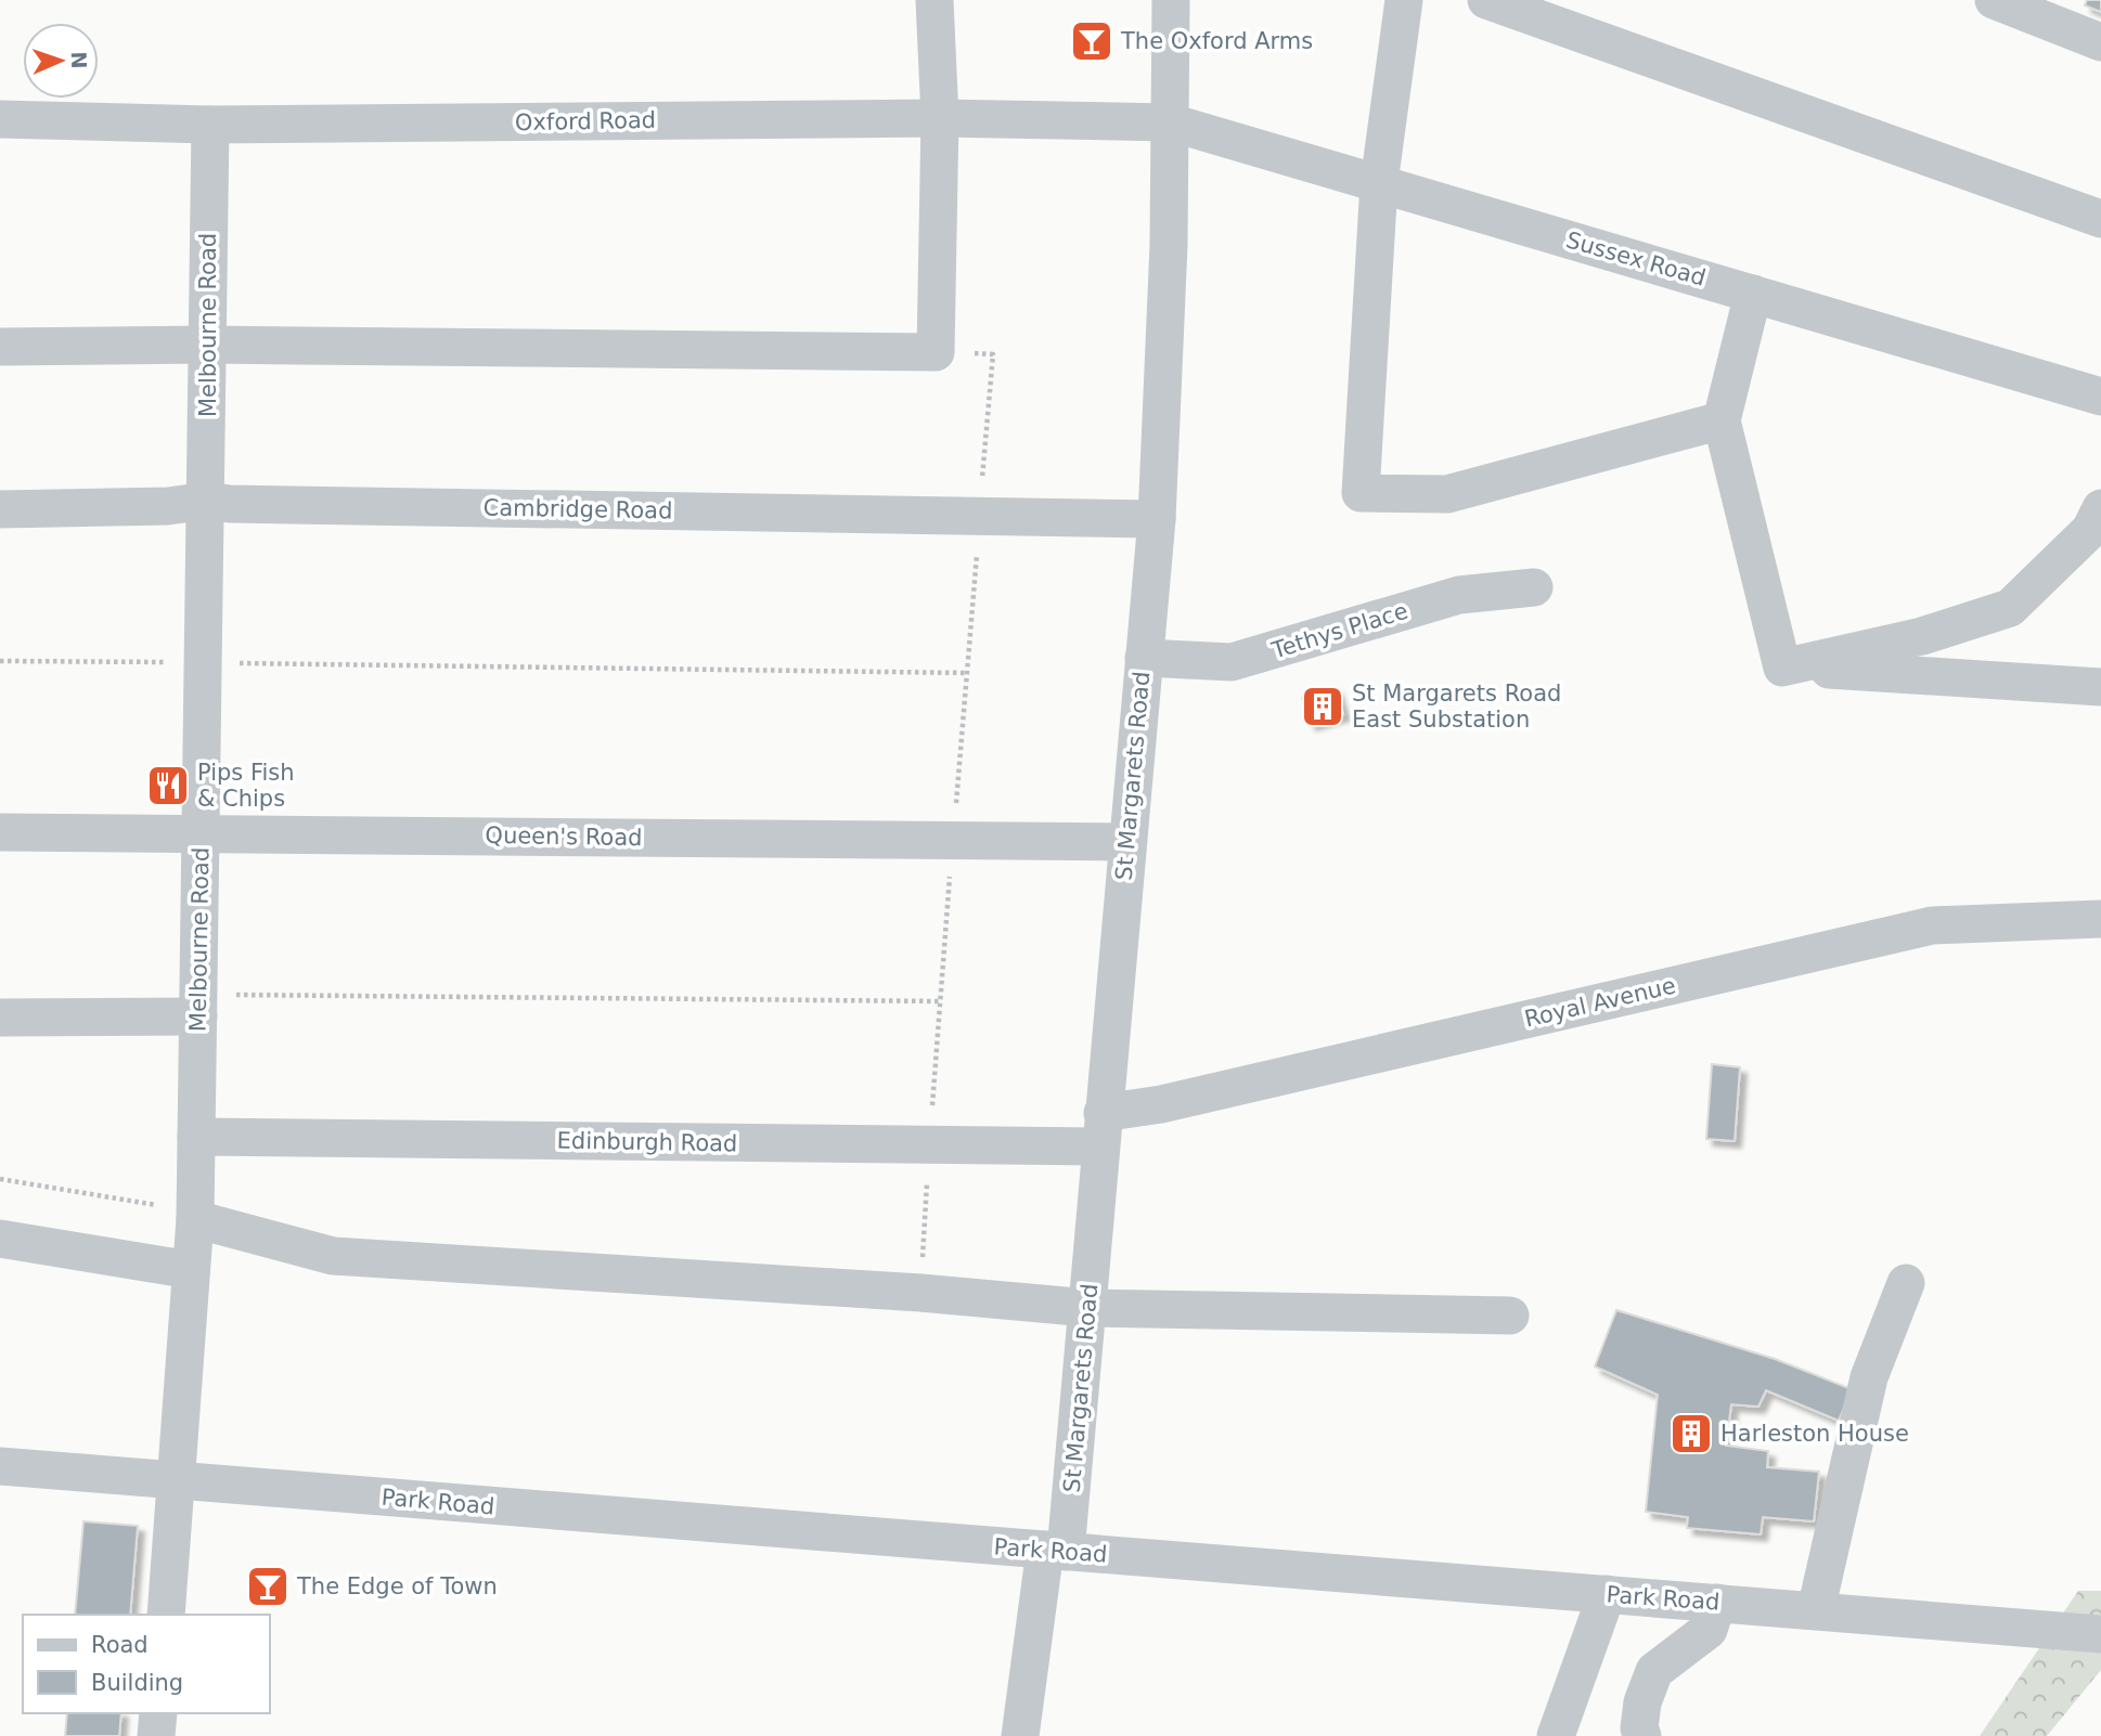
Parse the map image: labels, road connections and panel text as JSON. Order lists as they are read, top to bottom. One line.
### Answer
{"streets":{"street":["Oxford Road","Sussex Road","Melbourne Road","Cambridge Road","Tethys Place","St Margarets Road","Queen's Road","Royal Avenue","Edinburgh Road","Park Road"]},"crossings":[["Oxford Road","Sussex Road"],["Oxford Road","Melbourne Road"],["Oxford Road","St Margarets Road"],["Sussex Road","St Margarets Road"],["Melbourne Road","Cambridge Road"],["Melbourne Road","Queen's Road"],["Melbourne Road","Edinburgh Road"],["Melbourne Road","Park Road"],["Cambridge Road","St Margarets Road"],["Tethys Place","St Margarets Road"],["St Margarets Road","Queen's Road"],["St Margarets Road","Royal Avenue"],["St Margarets Road","Edinburgh Road"],["St Margarets Road","Park Road"],["Royal Avenue","Edinburgh Road"]],"places":{"bar":["The Oxford Arms","The Edge of Town"],"building":["St Margarets Road East Substation","Harleston House"],"restaurant":["Pips Fish & Chips"]},"legend":["Road","Building"],"north":"right"}
